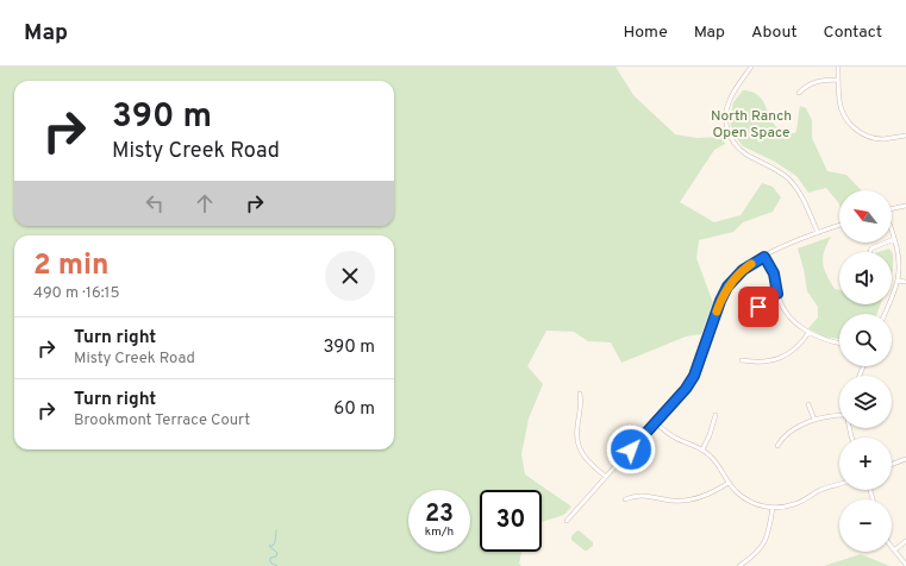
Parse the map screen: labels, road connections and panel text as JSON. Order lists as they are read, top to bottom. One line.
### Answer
{"parks":["North Ranch Open Space"],"north":"top left","page":{"header":"Map","nav":["Home","Map","About","Contact"],"turn":["390 m","Misty Creek Road"],"map_buttons":["+","−"],"heading":["2 min","490 m · 16:15"],"list":[{"name":"Turn right","note":"Misty Creek Road","value":"390 m"},{"name":"Turn right","note":"Brookmont Terrace Court","value":"60 m"}],"speed":"23 km/h","limit":"30"}}
